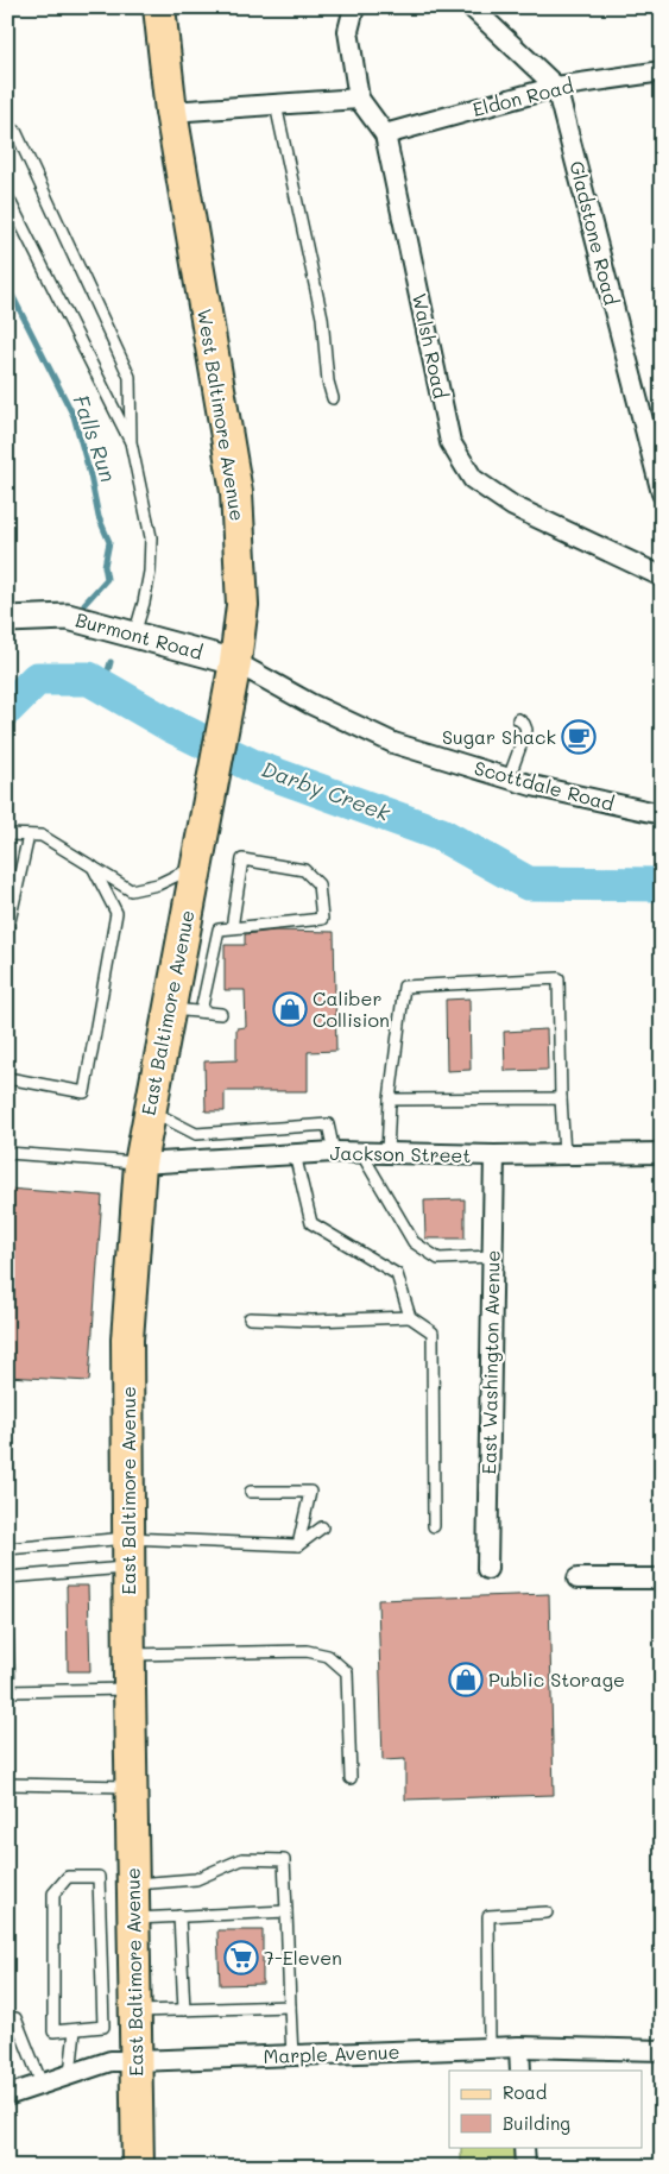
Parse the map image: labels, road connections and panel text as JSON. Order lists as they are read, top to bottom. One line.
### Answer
{"streets":{"main road":["West Baltimore Avenue","East Baltimore Avenue"],"street":["Eldon Road","Gladstone Road","Walsh Road","Burmont Road","Scottdale Road","Jackson Street","East Washington Avenue","Marple Avenue"]},"crossings":[["Eldon Road","Gladstone Road"],["Eldon Road","Walsh Road"],["West Baltimore Avenue","Burmont Road"],["West Baltimore Avenue","Scottdale Road"],["West Baltimore Avenue","East Baltimore Avenue"],["Burmont Road","Scottdale Road"],["East Baltimore Avenue","Jackson Street"],["East Baltimore Avenue","Marple Avenue"],["Jackson Street","East Washington Avenue"]],"water":["Falls Run","Darby Creek"],"places":{"cafe":["Sugar Shack"],"shop":["Caliber Collision","Public Storage"],"supermarket":["7-Eleven"]},"legend":["Road","Building"]}
